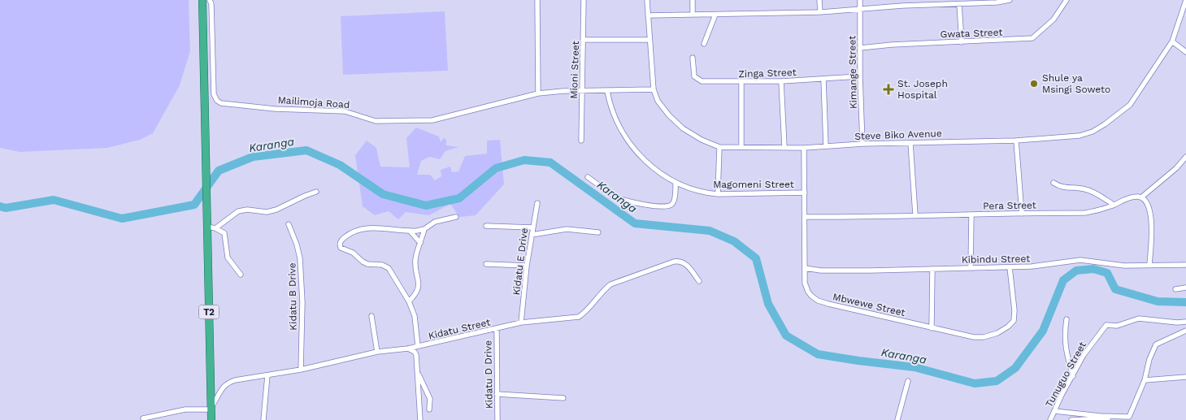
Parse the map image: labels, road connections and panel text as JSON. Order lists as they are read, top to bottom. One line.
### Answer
{"streets":{"highway":["T2"],"street":["Gwata Street","Mioni Street","Kimange Street","Zinga Street","Mailimoja Road","Steve Biko Avenue","Magomeni Street","Pera Street","Kibindu Street","Kidatu E Drive","Kidatu B Drive","Mbwewe Street","Kidatu Street","Kidatu D Drive","Tunuguo Street"]},"crossings":[["Gwata Street","Kimange Street"],["Mioni Street","Mailimoja Road"],["Kimange Street","Zinga Street"],["Kimange Street","Steve Biko Avenue"],["Mailimoja Road","Steve Biko Avenue"],["Mailimoja Road","Magomeni Street"],["Steve Biko Avenue","Mbwewe Street"],["Magomeni Street","Mbwewe Street"],["Pera Street","Mbwewe Street"],["Kibindu Street","Mbwewe Street"],["Kidatu E Drive","Kidatu Street"],["Kidatu B Drive","Kidatu Street"],["T2","Kidatu Street"],["Kidatu Street","Kidatu D Drive"]],"water":["Karanga"],"places":{"other":["Shule ya Msingi Soweto"],"health":["St. Joseph Hospital"]}}
